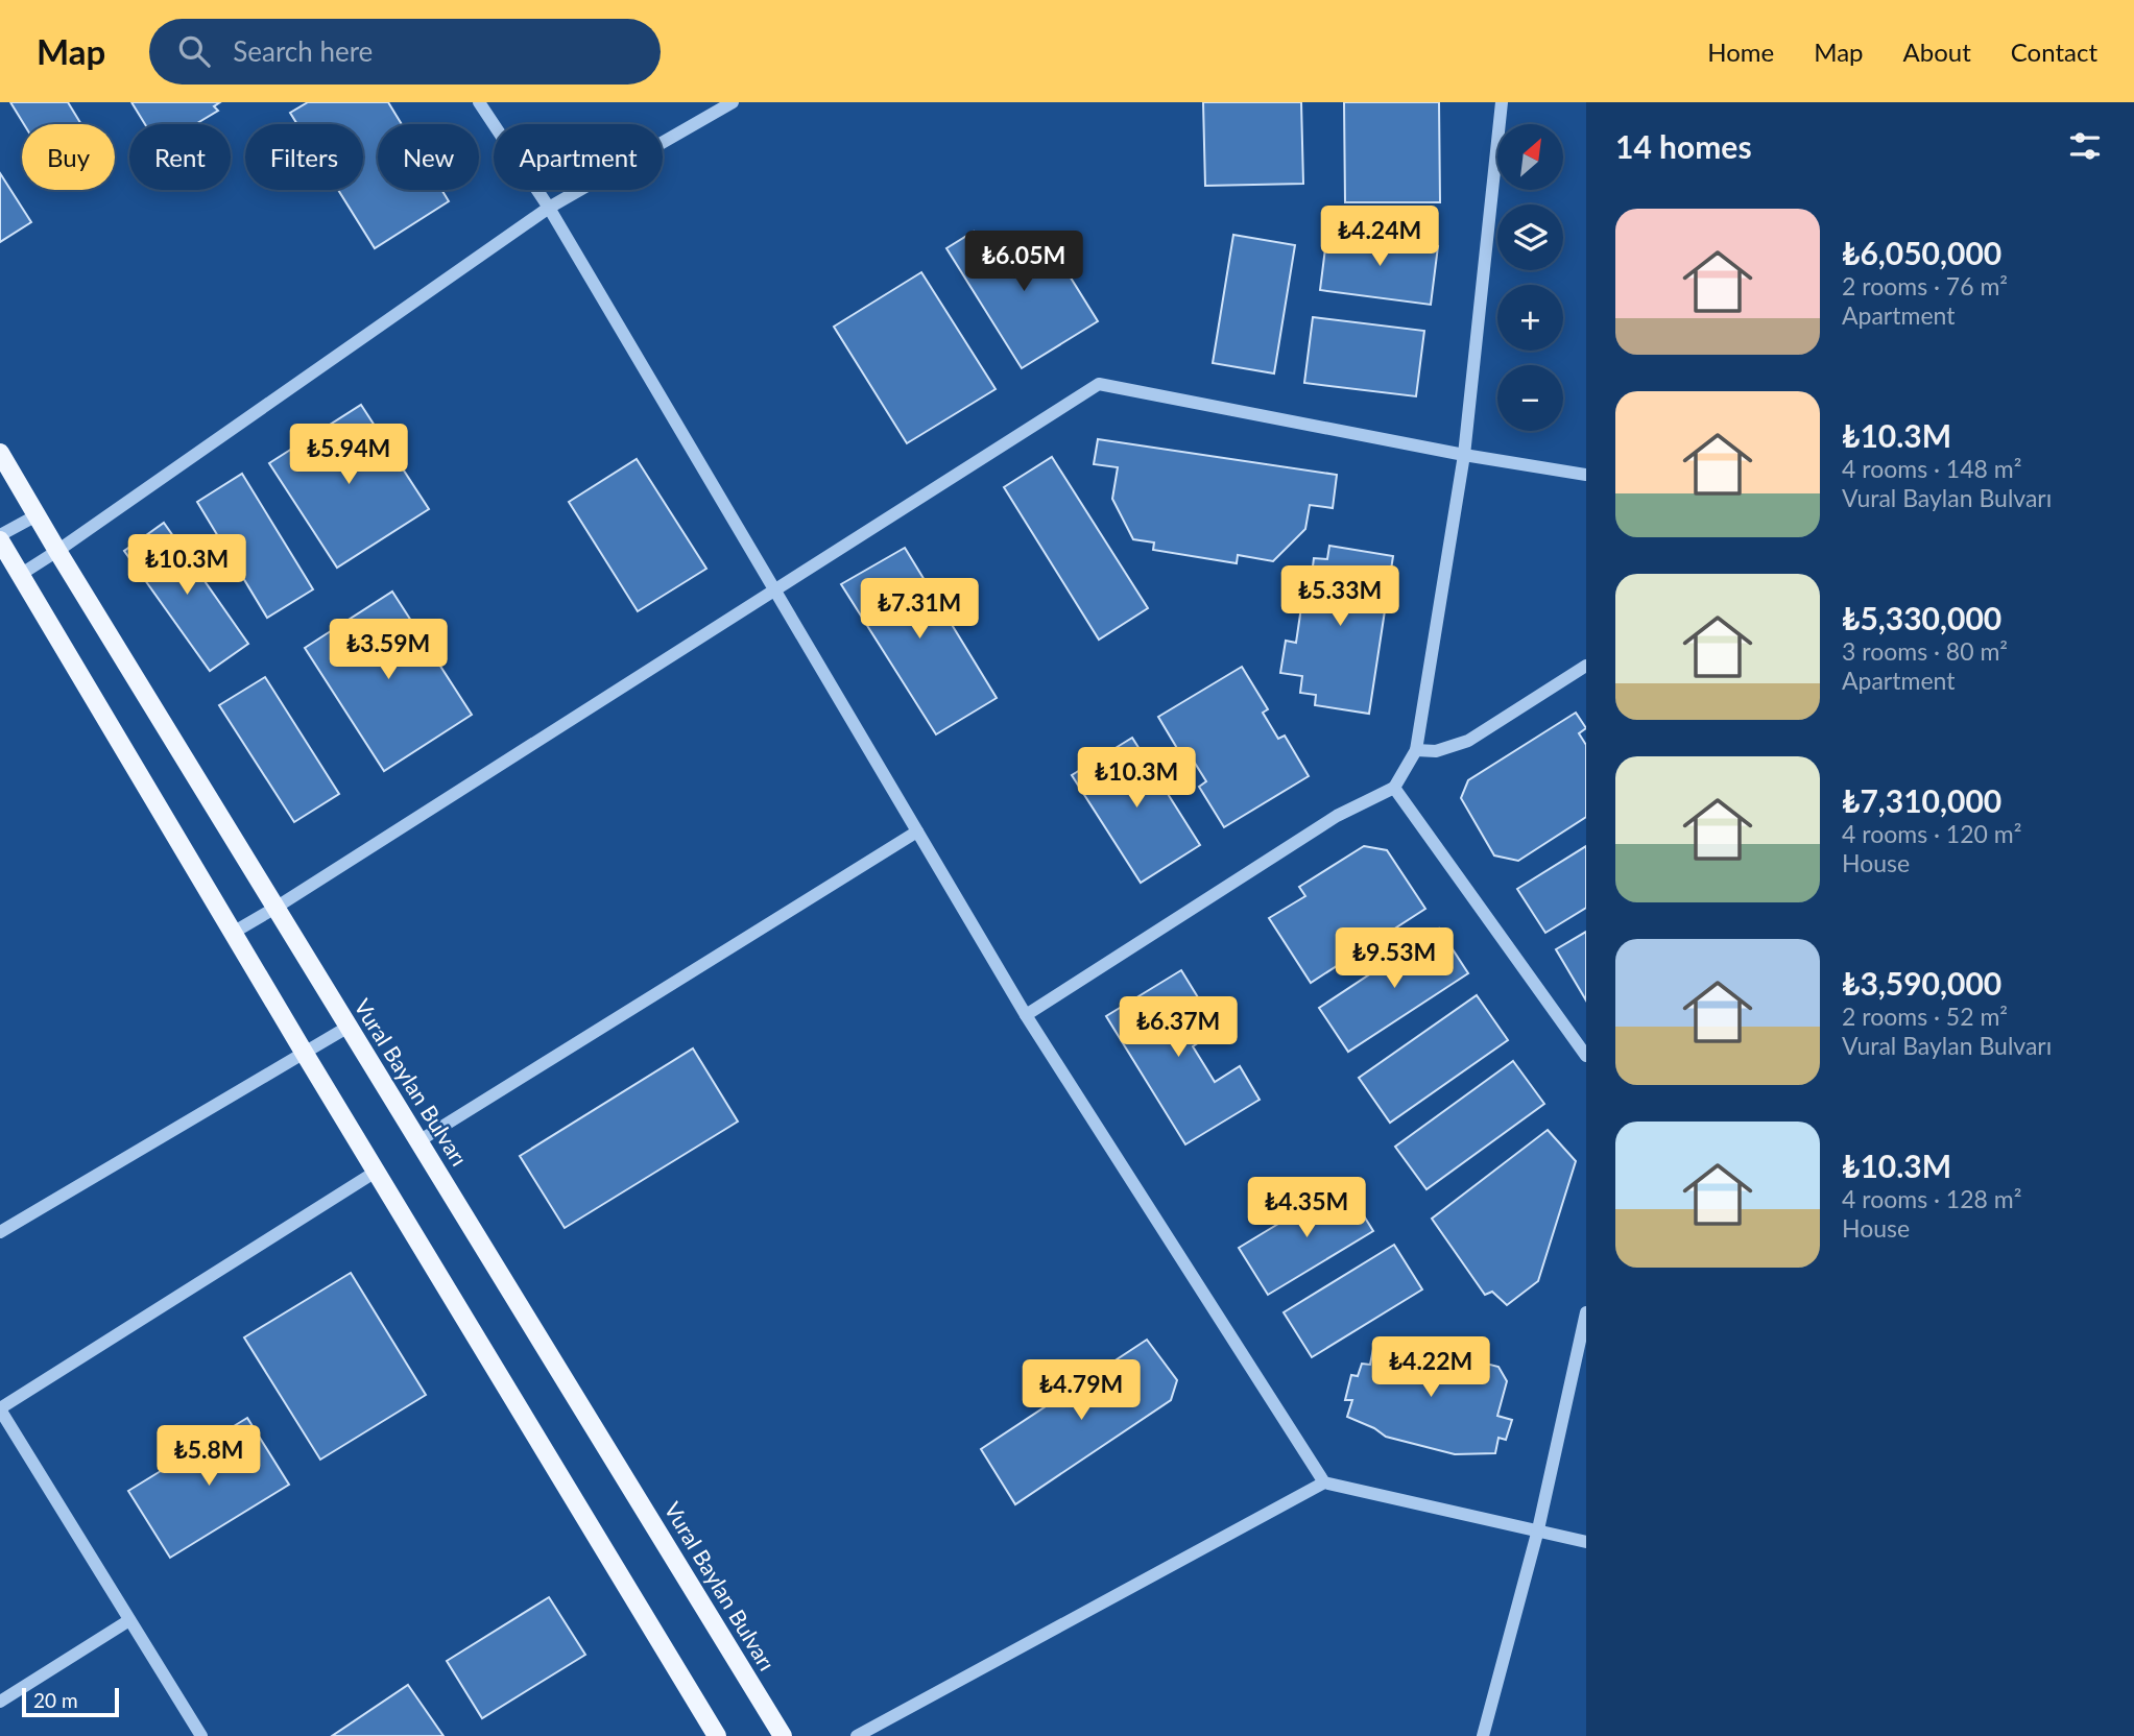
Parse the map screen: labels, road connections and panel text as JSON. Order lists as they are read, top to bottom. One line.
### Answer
{"streets":{"main road":["Vural Baylan Bulvarı"]},"scale_bar":"20 m","north":"top right","page":{"header":"Map","search":"Search here","nav":["Home","Map","About","Contact"],"heading":"14 homes","map_buttons":["+","−"],"chip":["Buy","Rent","Filters","New","Apartment"],"list":[{"name":"₺6,050,000","note":"2 rooms · 76 m² · Apartment"},{"name":"₺10.3M","note":"4 rooms · 148 m² · Vural Baylan Bulvarı"},{"name":"₺5,330,000","note":"3 rooms · 80 m² · Apartment"},{"name":"₺7,310,000","note":"4 rooms · 120 m² · House"},{"name":"₺3,590,000","note":"2 rooms · 52 m² · Vural Baylan Bulvarı"},{"name":"₺10.3M","note":"4 rooms · 128 m² · House"}],"price":["₺4.24M","₺6.05M","₺5.94M","₺10.3M","₺5.33M","₺7.31M","₺3.59M","₺10.3M","₺9.53M","₺6.37M","₺4.35M","₺4.22M","₺4.79M","₺5.8M"],"scale":"20 m"}}
